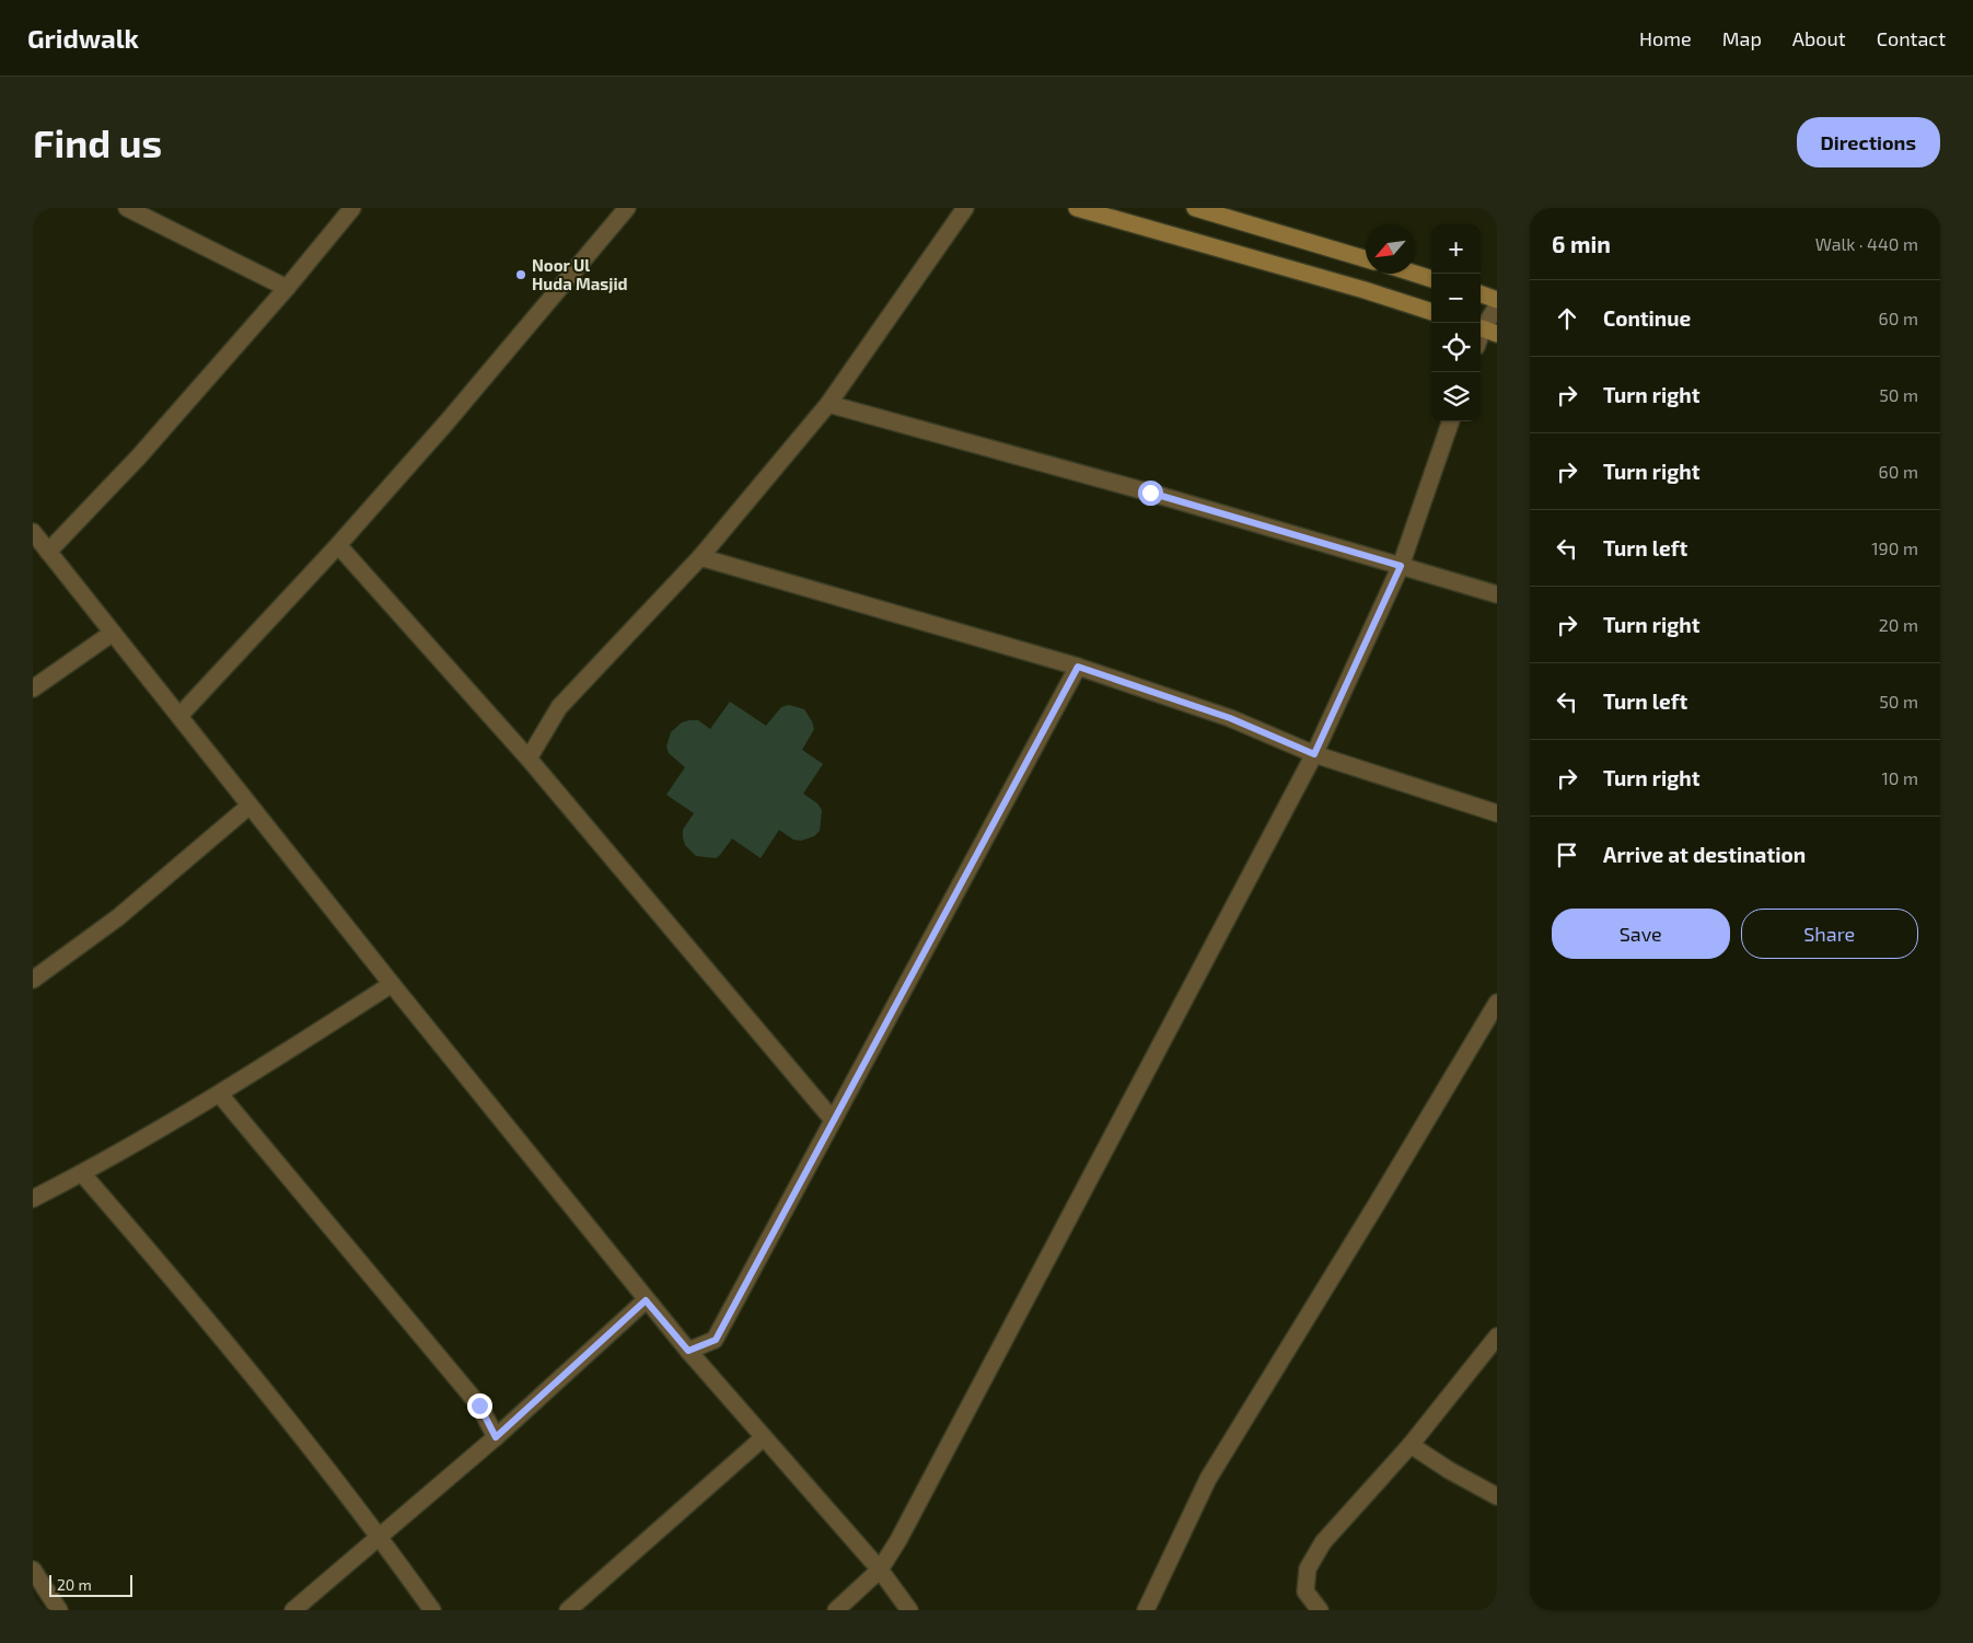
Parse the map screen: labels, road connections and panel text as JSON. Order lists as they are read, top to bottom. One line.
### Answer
{"places":["Noor Ul Huda Masjid"],"scale_bar":"20 m","north":"bottom left","page":{"header":"Gridwalk","nav":["Home","Map","About","Contact"],"buttons":["Directions",["Save","Share"]],"title":"Find us","heading":["6 min","Walk · 440 m"],"map_buttons":["+","−"],"list":[["Continue","60 m"],["Turn right","50 m"],["Turn right","60 m"],["Turn left","190 m"],["Turn right","20 m"],["Turn left","50 m"],["Turn right","10 m"],"Arrive at destination"],"scale":"20 m"}}
